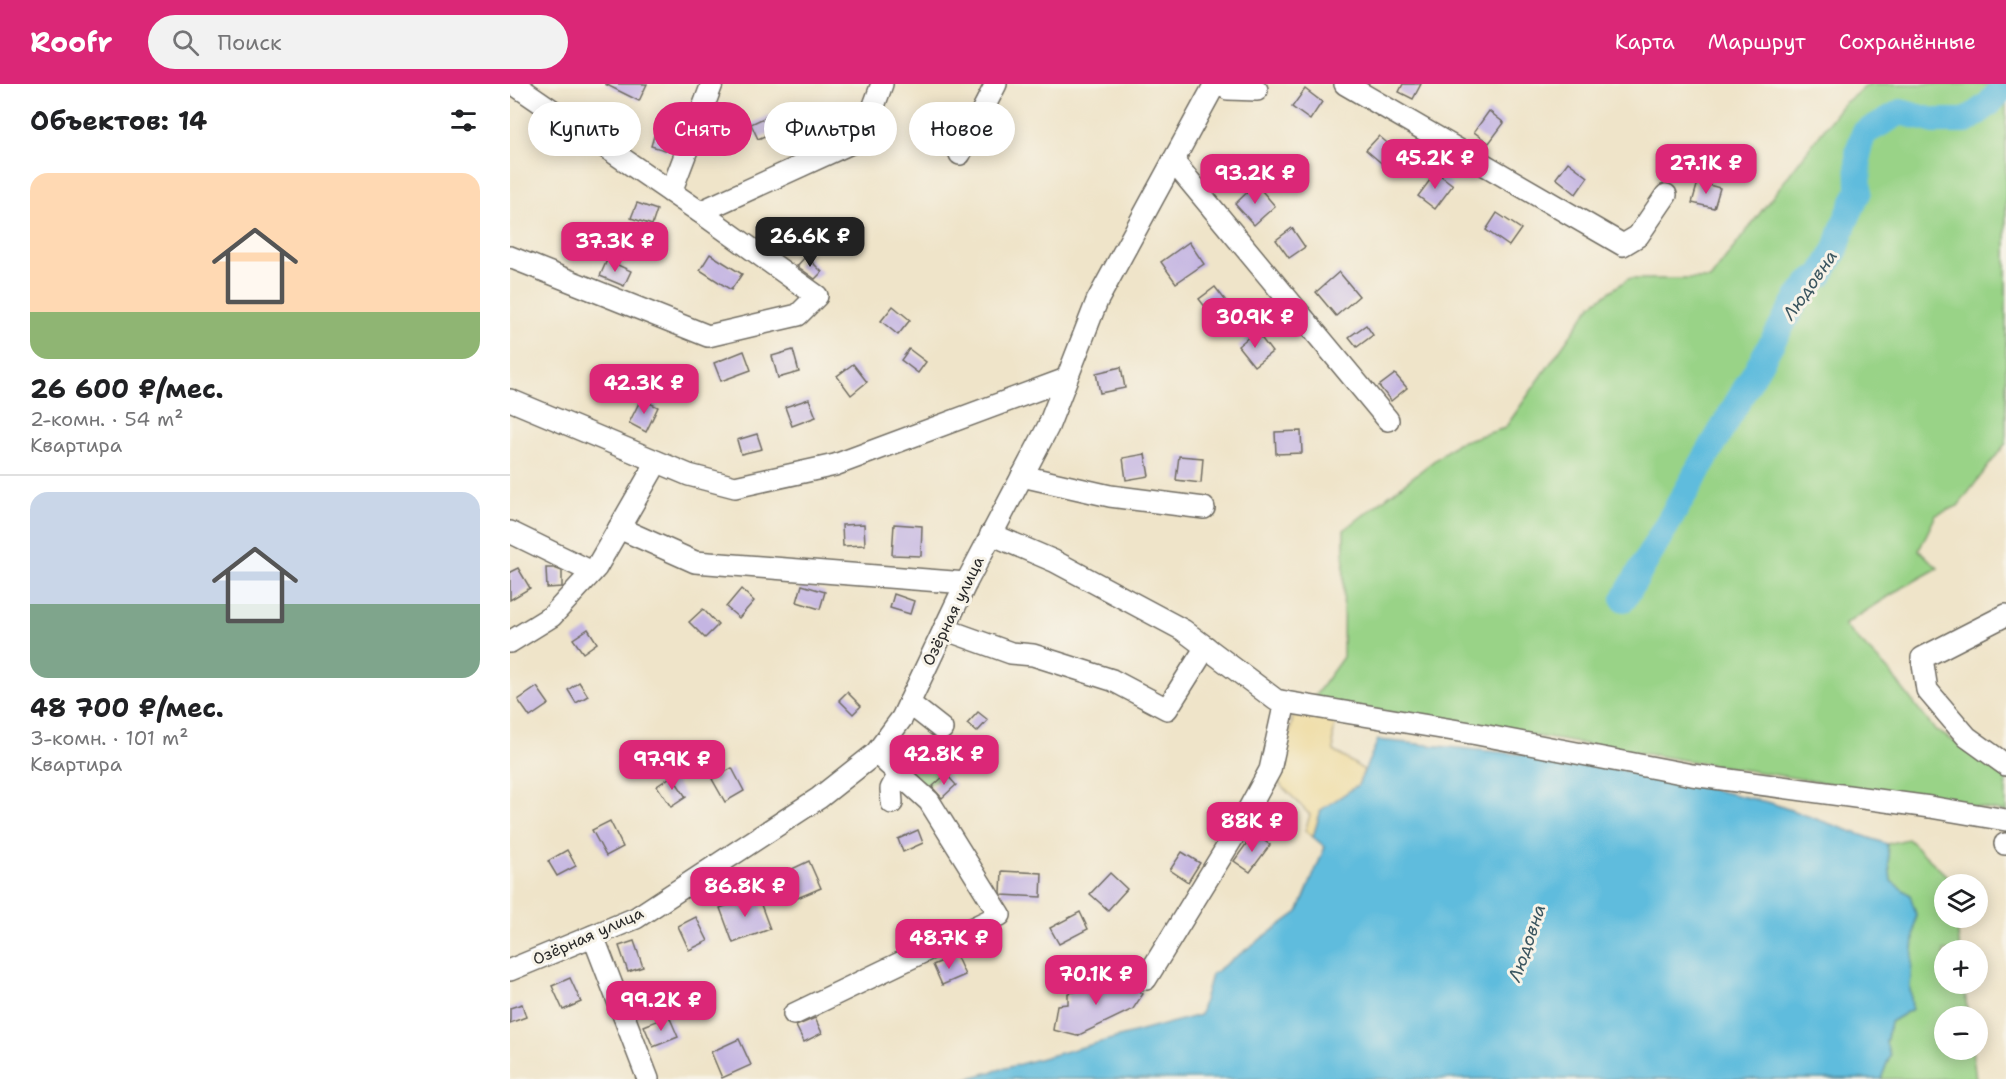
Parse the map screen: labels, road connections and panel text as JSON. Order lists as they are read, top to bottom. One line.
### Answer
{"streets":{"street":["Озёрная улица"]},"water":["Людовна"],"page":{"header":"Roofr","search":"Поиск","nav":["Карта","Маршрут","Сохранённые"],"heading":"Объектов: 14","chip":["Купить","Снять","Фильтры","Новое"],"price":["45.2K ₽","27.1K ₽","93.2K ₽","26.6K ₽","37.3K ₽","30.9K ₽","42.3K ₽","42.8K ₽","97.9K ₽","88K ₽","86.8K ₽","48.7K ₽","70.1K ₽","99.2K ₽"],"list":[{"name":"26 600 ₽/мес.","note":"2-комн. · 54 m² · Квартира"},{"name":"48 700 ₽/мес.","note":"3-комн. · 101 m² · Квартира"}],"map_buttons":["+","−"]}}
